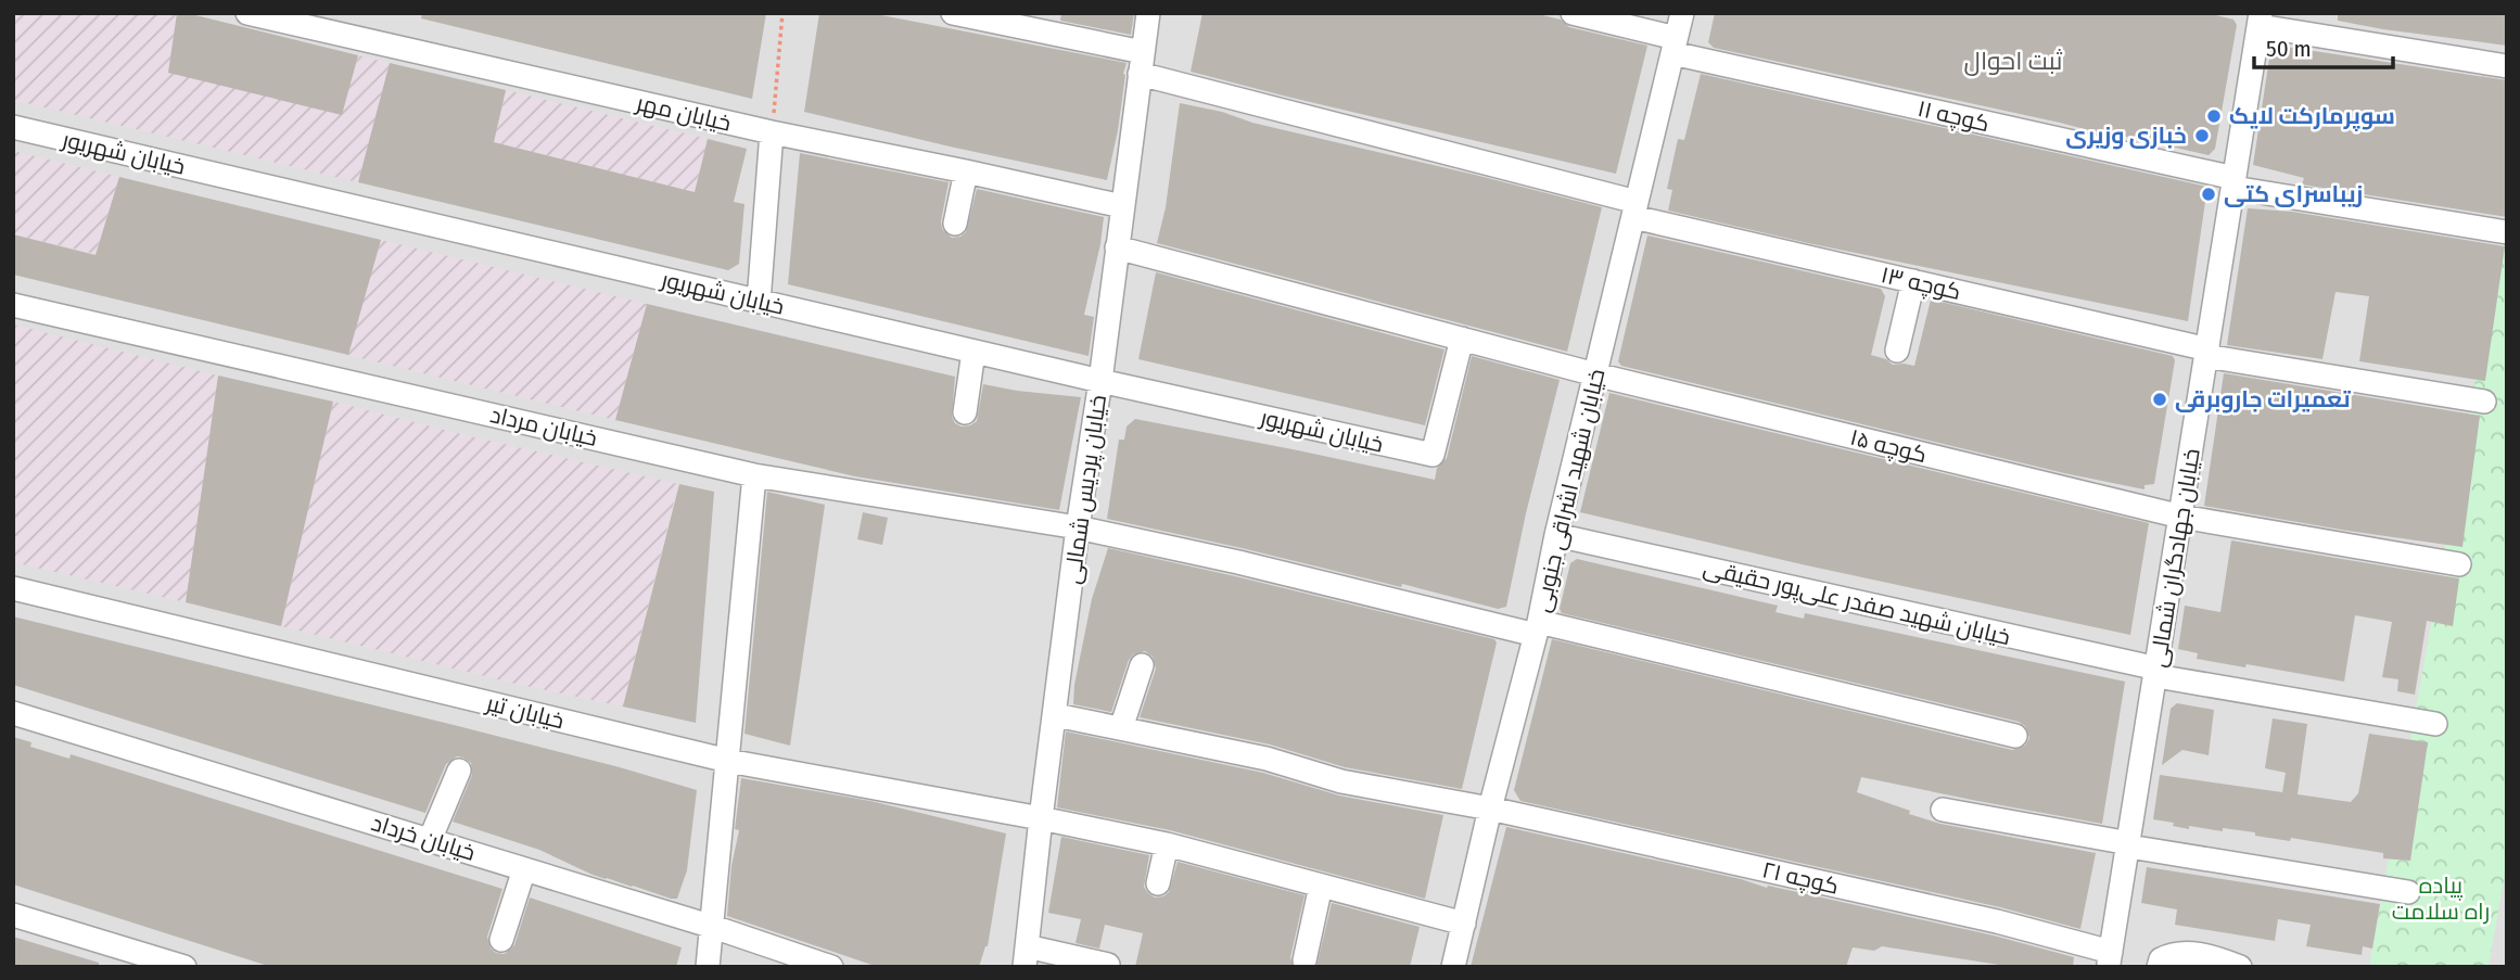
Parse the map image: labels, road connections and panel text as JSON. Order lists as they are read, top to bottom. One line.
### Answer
{"streets":{"street":["خیابان مهر","کوچه ۱۱","خیابان شهریور","کوچه ۱۳","خیابان مرداد","کوچه ۱۵","خیابان پردیس شمالی","خیابان شهید اشراقی جنوبی","خیابان جهادگران شمالی","خیابان شهید صفدر علی‌پور حقیقی","خیابان تیر","خیابان خرداد","کوچه ۲۱"]},"crossings":[["خیابان مهر","خیابان پردیس شمالی"],["کوچه ۱۱","خیابان شهید اشراقی جنوبی"],["کوچه ۱۱","خیابان جهادگران شمالی"],["خیابان شهریور","کوچه ۱۵"],["خیابان شهریور","خیابان پردیس شمالی"],["کوچه ۱۳","خیابان پردیس شمالی"],["کوچه ۱۳","خیابان شهید اشراقی جنوبی"],["کوچه ۱۳","خیابان جهادگران شمالی"],["خیابان مرداد","خیابان پردیس شمالی"],["خیابان مرداد","خیابان شهید اشراقی جنوبی"],["کوچه ۱۵","خیابان پردیس شمالی"],["کوچه ۱۵","خیابان شهید اشراقی جنوبی"],["کوچه ۱۵","خیابان جهادگران شمالی"],["خیابان پردیس شمالی","خیابان تیر"],["خیابان پردیس شمالی","کوچه ۲۱"],["خیابان شهید اشراقی جنوبی","خیابان شهید صفدر علی‌پور حقیقی"],["خیابان شهید اشراقی جنوبی","خیابان تیر"],["خیابان شهید اشراقی جنوبی","کوچه ۲۱"],["خیابان جهادگران شمالی","خیابان شهید صفدر علی‌پور حقیقی"],["خیابان جهادگران شمالی","کوچه ۲۱"]],"districts":["ثبت احوال"],"parks":["پیاده راه سلامت"],"places":["سوپرمارکت لایک","خبازی وزیری","زیباسرای کتی","تعمیرات جاروبرقی"],"scale_bar":"50 m"}
